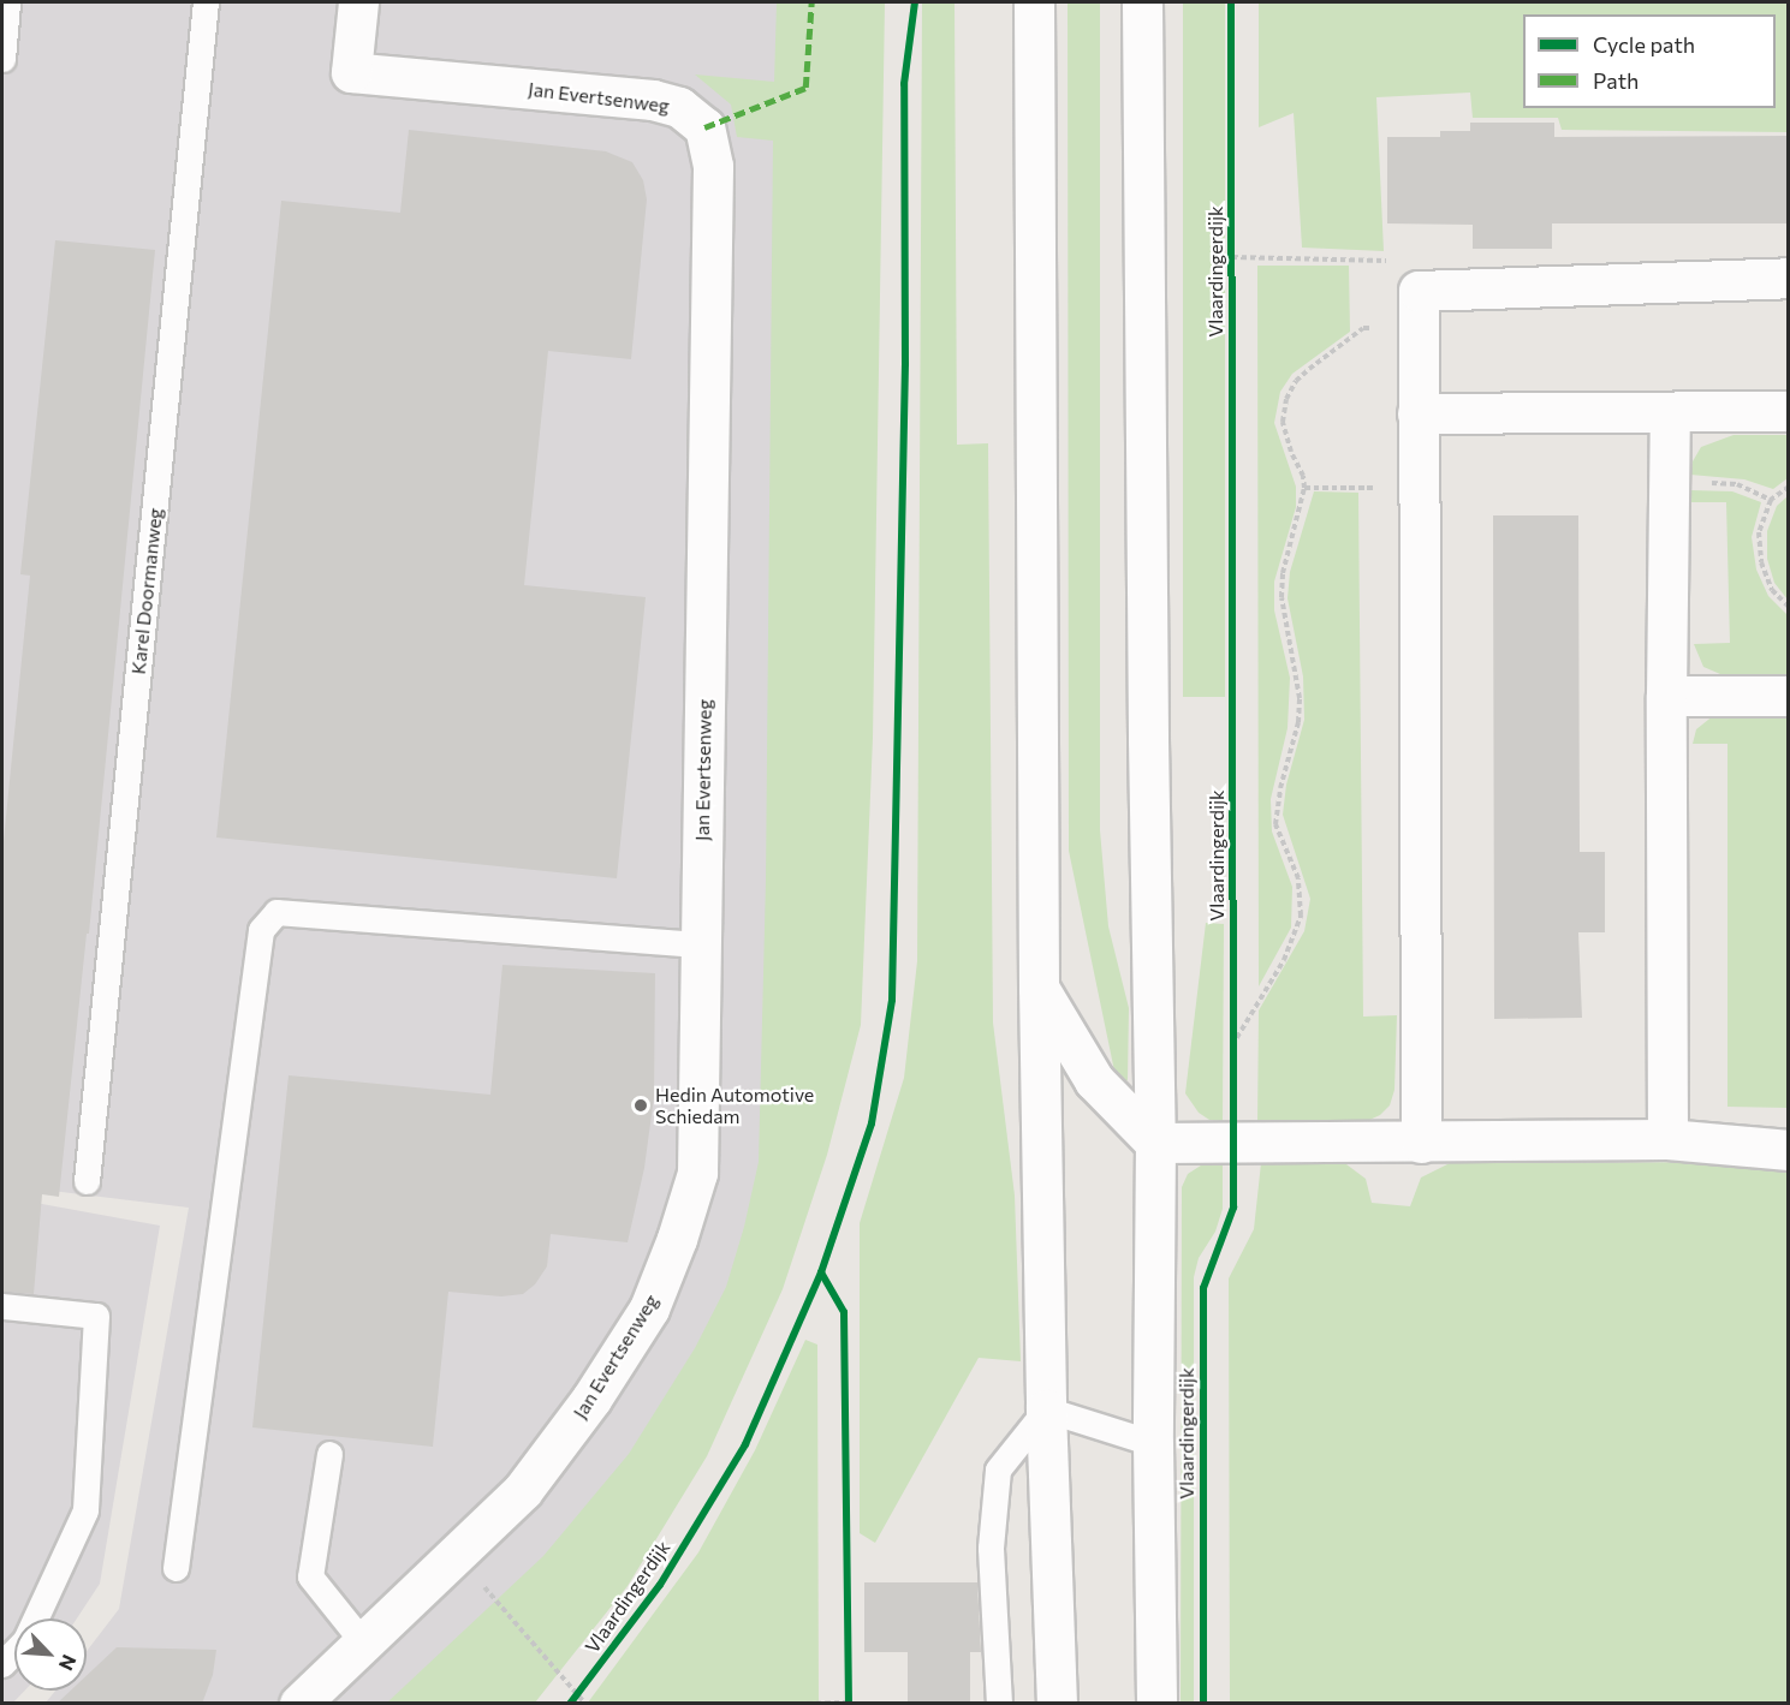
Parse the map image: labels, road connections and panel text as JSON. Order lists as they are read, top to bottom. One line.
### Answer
{"streets":{"street":["Jan Evertsenweg","Vlaardingerdijk"],"lane":["Karel Doormanweg"]},"places":["Hedin Automotive Schiedam"],"legend":["Cycle path","Path"],"north":"bottom right"}
